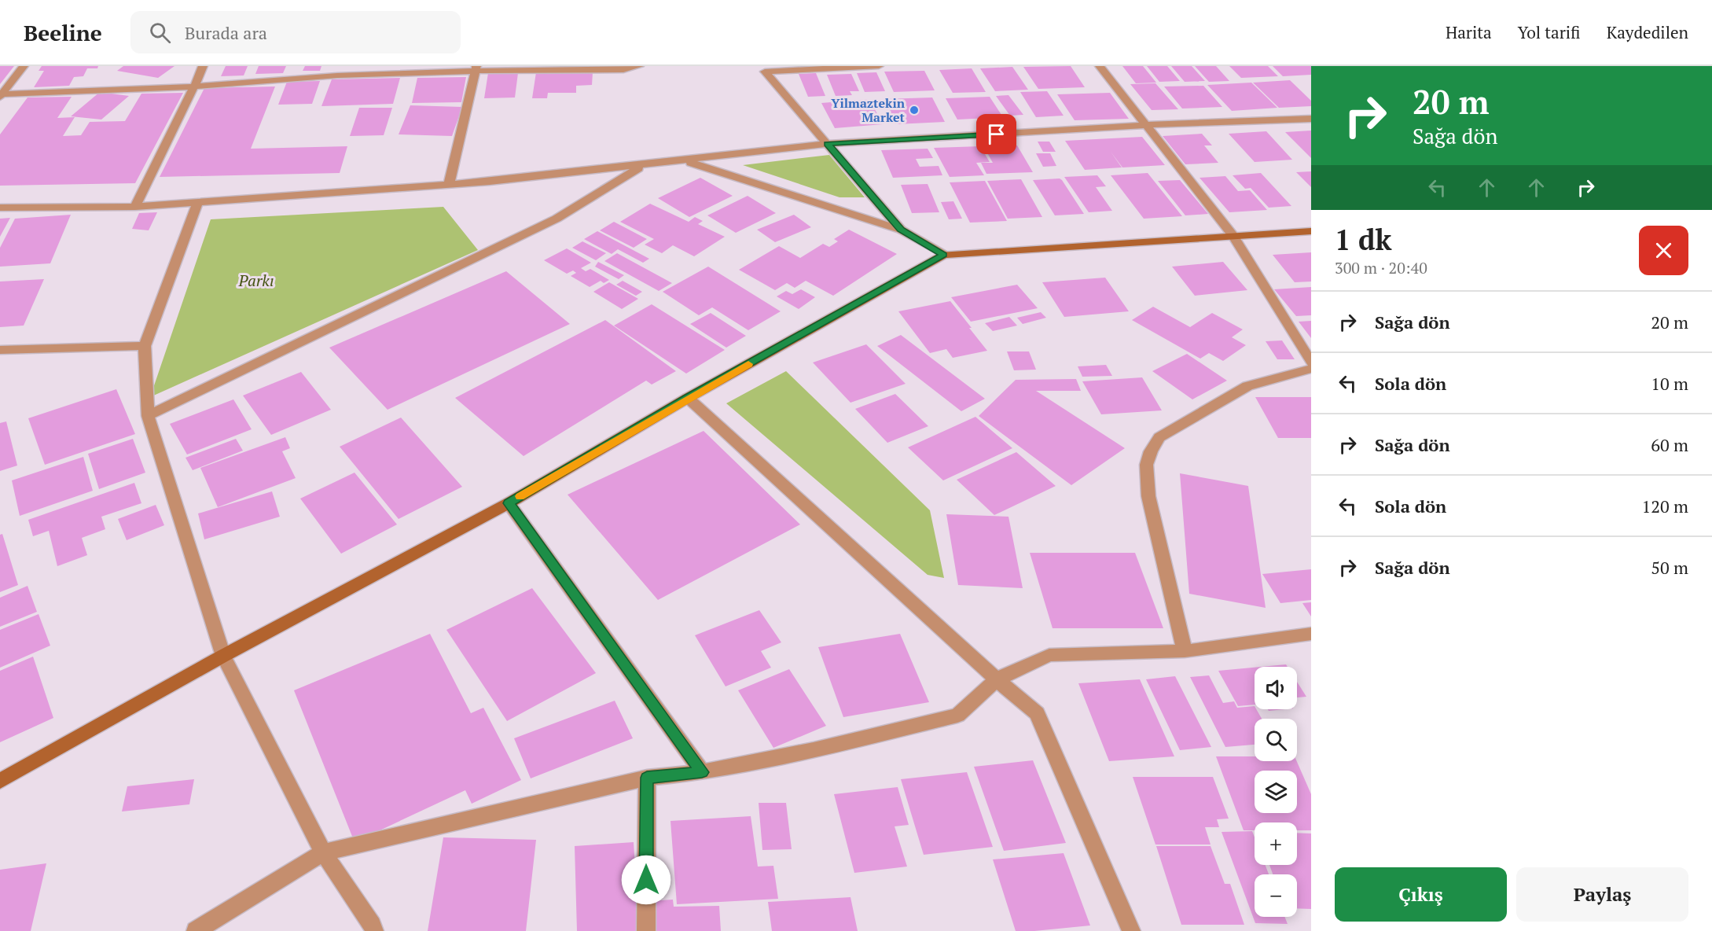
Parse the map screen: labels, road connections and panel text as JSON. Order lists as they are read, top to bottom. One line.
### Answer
{"parks":["Parkı"],"places":["Yilmaztekin Market"],"page":{"header":"Beeline","search":"Burada ara","nav":["Harita","Yol tarifi","Kaydedilen"],"turn":["20 m","Sağa dön"],"heading":["1 dk","300 m · 20:40"],"list":[{"name":"Sağa dön","value":"20 m"},{"name":"Sola dön","value":"10 m"},{"name":"Sağa dön","value":"60 m"},{"name":"Sola dön","value":"120 m"},{"name":"Sağa dön","value":"50 m"}],"map_buttons":["+","−"],"buttons":["Çıkış","Paylaş"]}}
